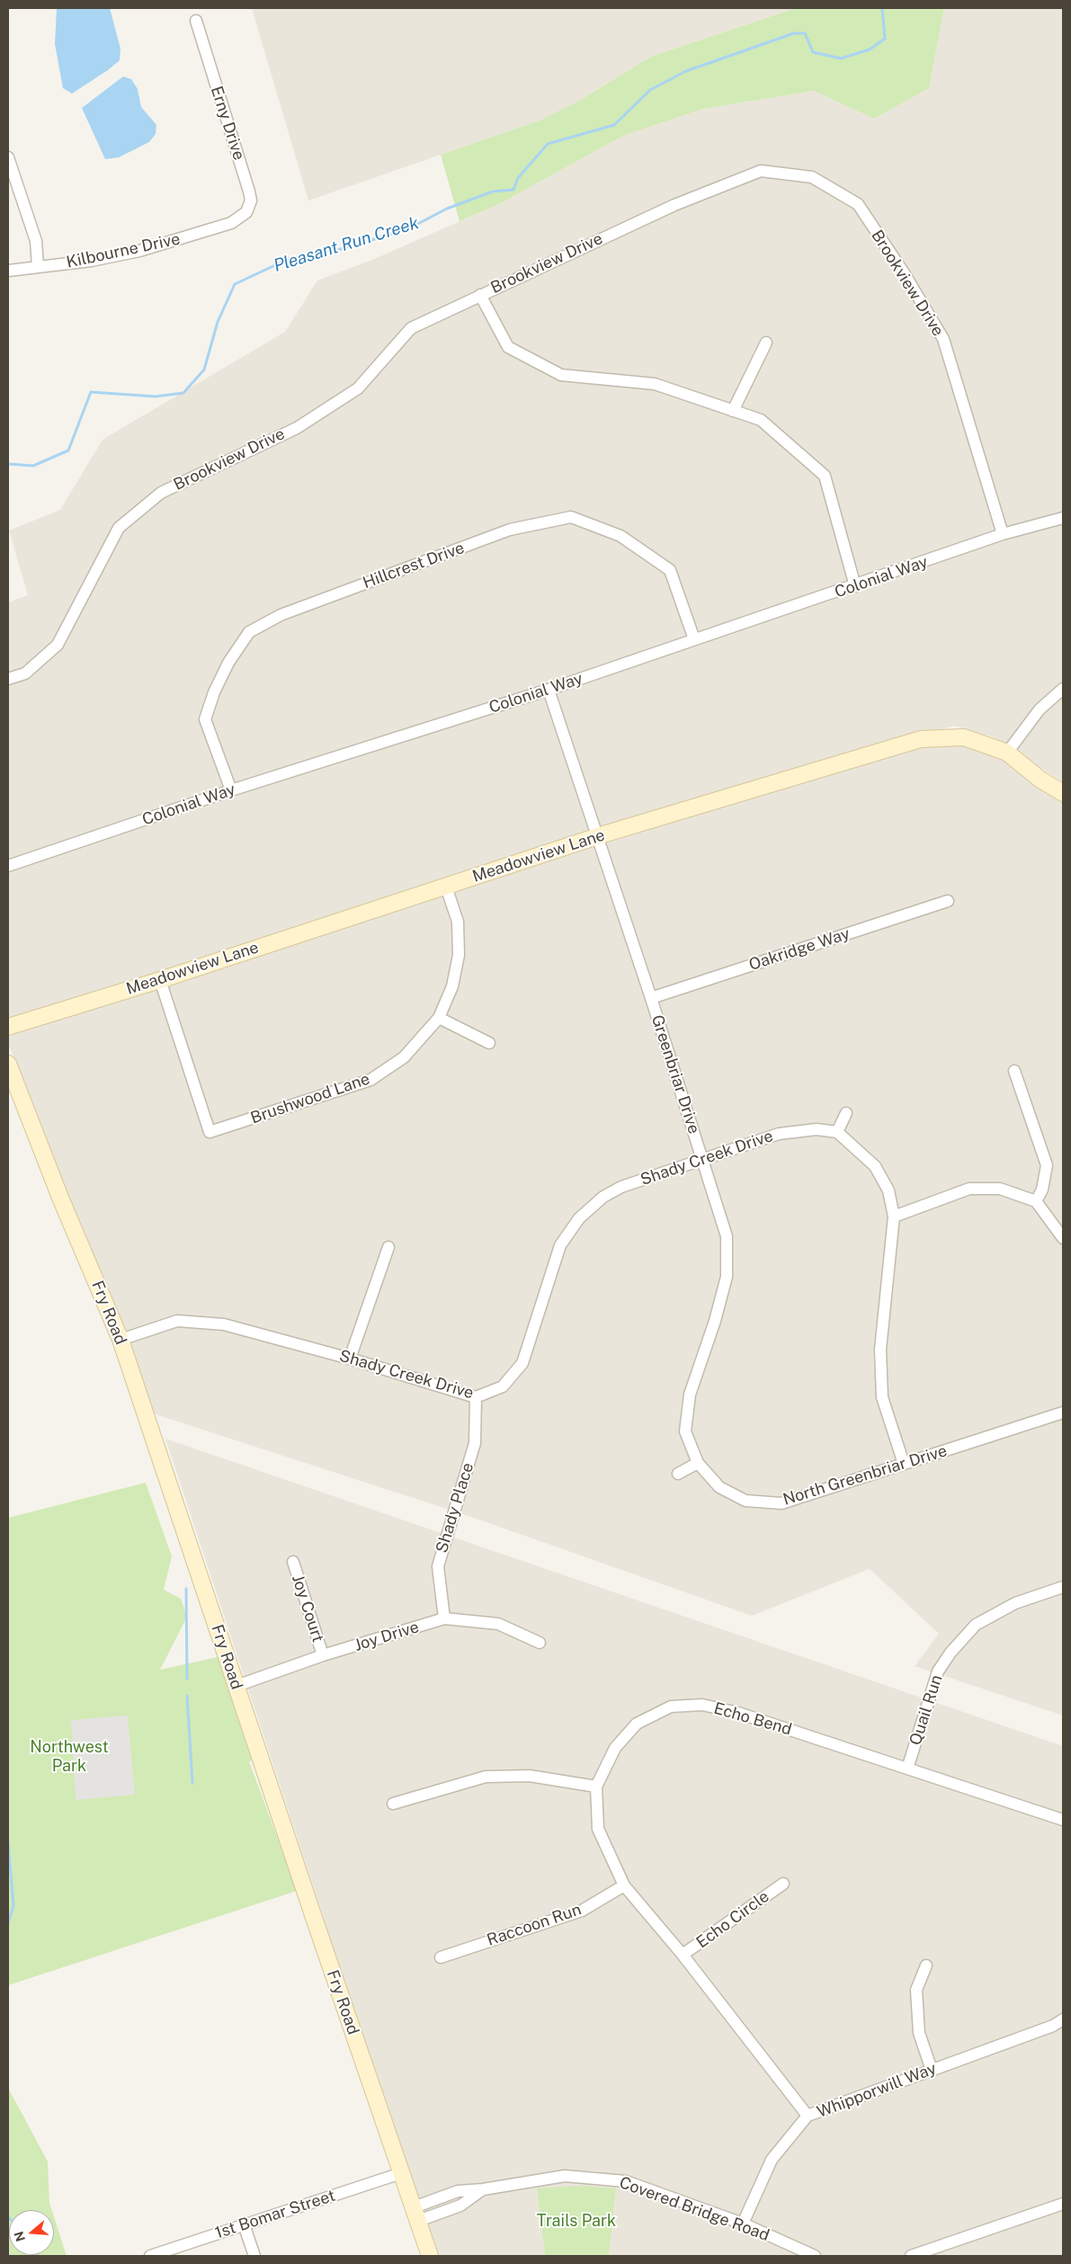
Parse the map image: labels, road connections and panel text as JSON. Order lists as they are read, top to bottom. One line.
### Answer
{"streets":{"street":["Erny Drive","Kilbourne Drive","Brookview Drive","Hillcrest Drive","Colonial Way","Meadowview Lane","Oakridge Way","Greenbriar Drive","Brushwood Lane","Shady Creek Drive","Fry Road","North Greenbriar Drive","Shady Place","Joy Court","Joy Drive","Quail Run","Echo Bend","Echo Circle","Raccoon Run","Whipporwill Way","Covered Bridge Road","1st Bomar Street"]},"crossings":[["Erny Drive","Kilbourne Drive"],["Brookview Drive","Colonial Way"],["Hillcrest Drive","Colonial Way"],["Colonial Way","Greenbriar Drive"],["Meadowview Lane","Greenbriar Drive"],["Meadowview Lane","Brushwood Lane"],["Oakridge Way","Greenbriar Drive"],["Greenbriar Drive","Shady Creek Drive"],["Greenbriar Drive","North Greenbriar Drive"],["Shady Creek Drive","Fry Road"],["Shady Creek Drive","Shady Place"],["Fry Road","Joy Drive"],["Fry Road","Covered Bridge Road"],["Fry Road","1st Bomar Street"],["Shady Place","Joy Drive"],["Joy Court","Joy Drive"],["Quail Run","Echo Bend"],["Whipporwill Way","Covered Bridge Road"]],"water":["Pleasant Run Creek"],"parks":["Northwest Park","Trails Park"],"north":"left"}
